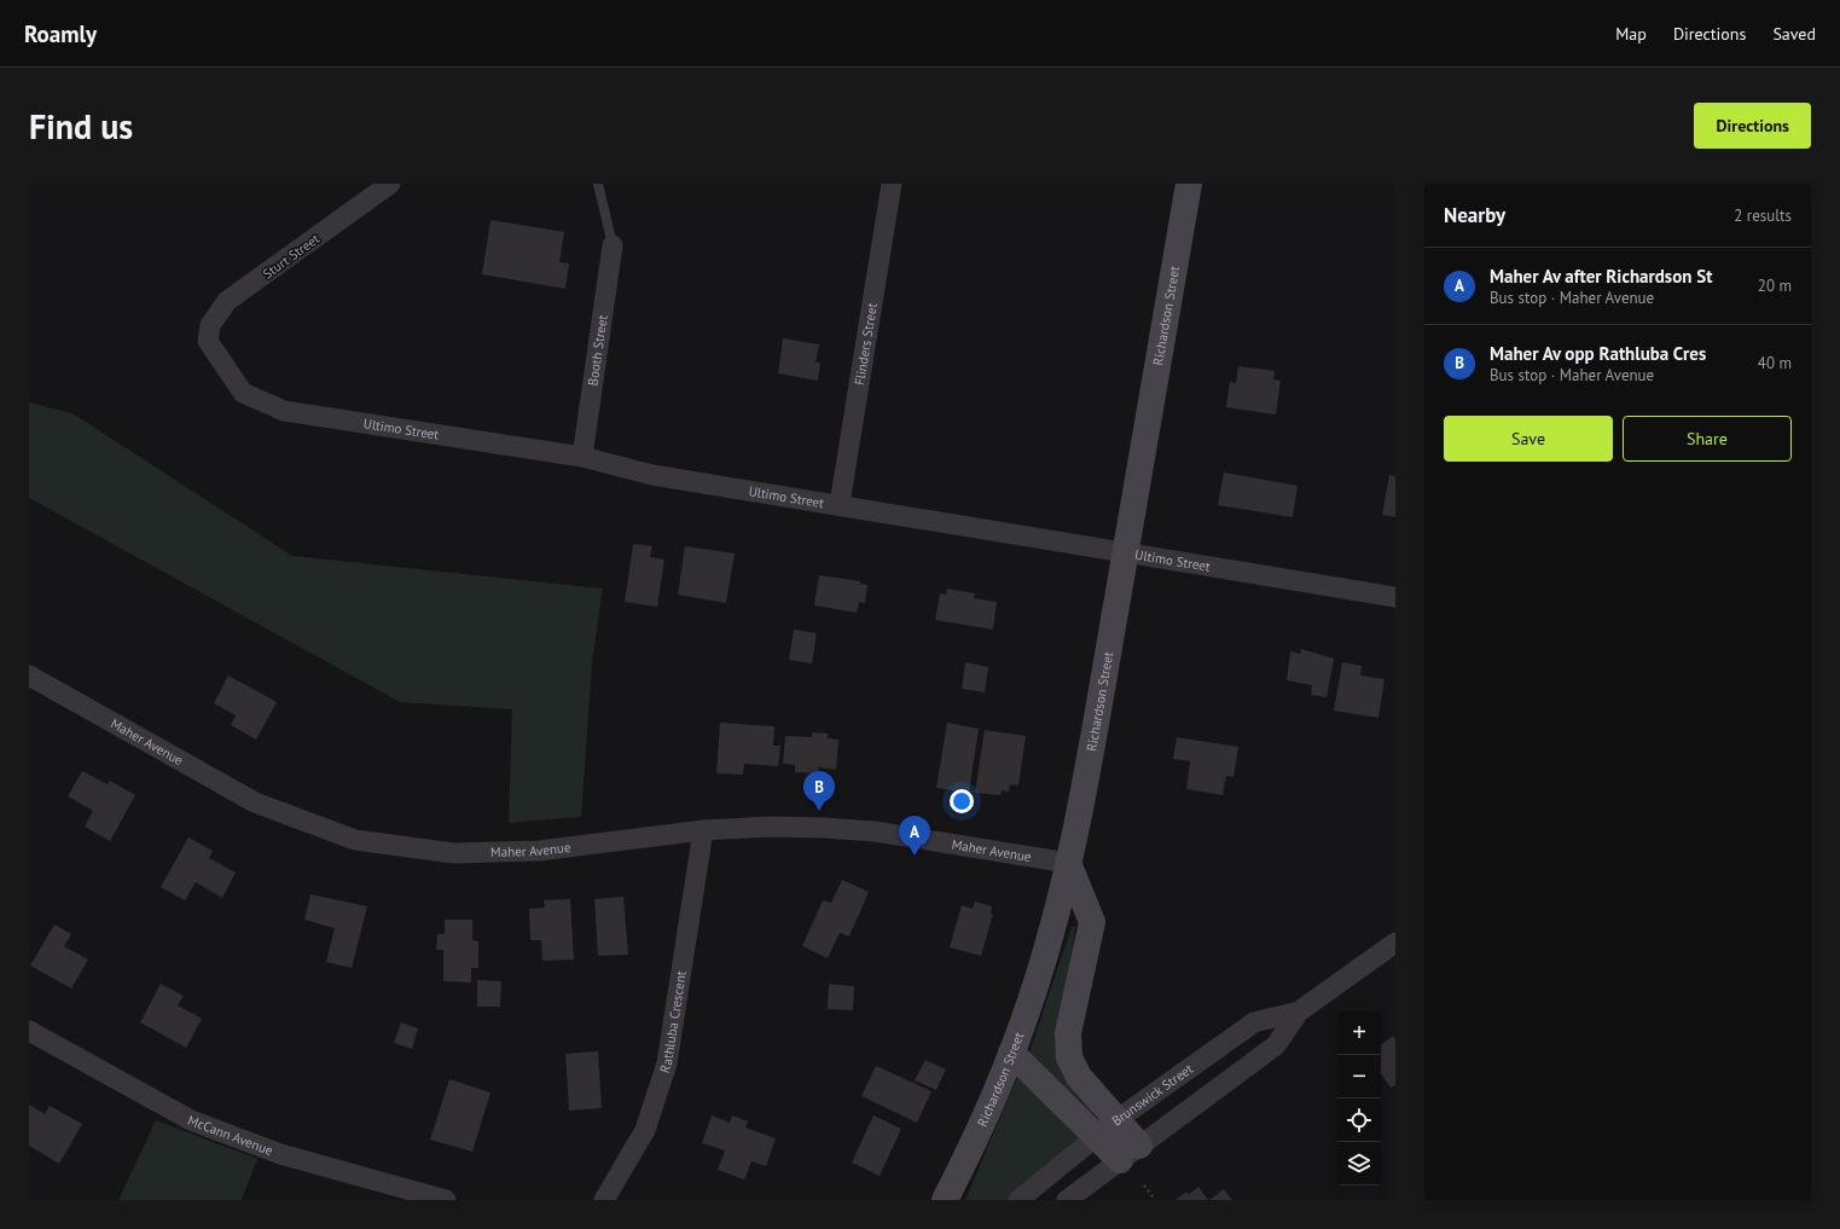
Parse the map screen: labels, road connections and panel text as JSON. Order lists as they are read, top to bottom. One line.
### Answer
{"streets":{"main road":["Richardson Street"],"street":["Sturt Street","Flinders Street","Booth Street","Ultimo Street","Maher Avenue","Rathluba Crescent","Brunswick Street","McCann Avenue"]},"crossings":[["Sturt Street","Ultimo Street"],["Richardson Street","Ultimo Street"],["Richardson Street","Maher Avenue"],["Flinders Street","Ultimo Street"],["Booth Street","Ultimo Street"],["Maher Avenue","Rathluba Crescent"]],"page":{"header":"Roamly","nav":["Map","Directions","Saved"],"buttons":["Directions",["Save","Share"]],"title":"Find us","heading":["Nearby","2 results"],"list":[{"mark":"A","name":"Maher Av after Richardson St","note":"Bus stop · Maher Avenue","value":"20 m"},{"mark":"B","name":"Maher Av opp Rathluba Cres","note":"Bus stop · Maher Avenue","value":"40 m"}],"pins":["B","A"],"map_buttons":["+","−"]}}
